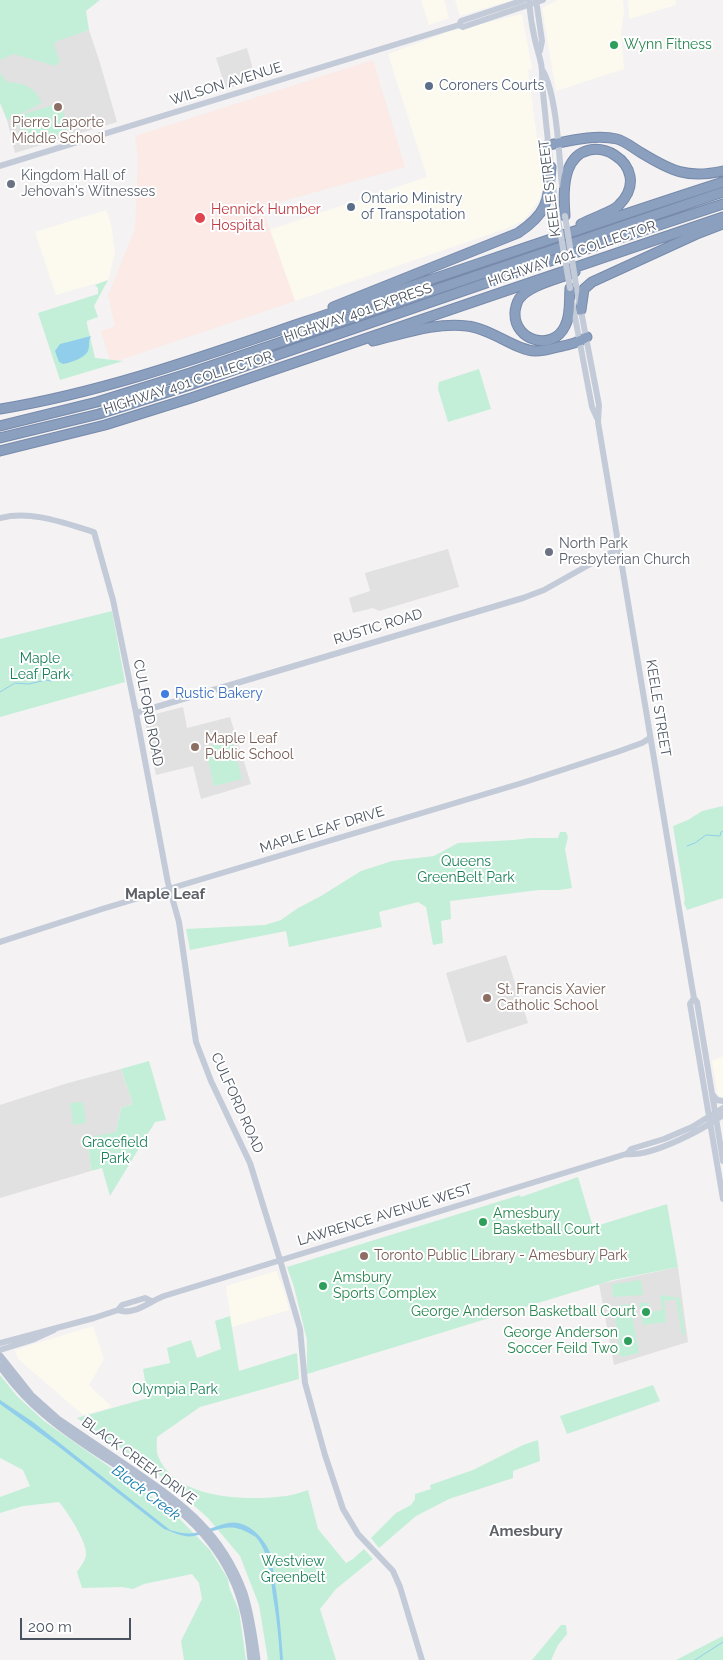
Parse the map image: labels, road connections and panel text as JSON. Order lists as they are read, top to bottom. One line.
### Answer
{"streets":{"highway":["HIGHWAY 401 COLLECTOR","HIGHWAY 401 EXPRESS"],"main road":["WILSON AVENUE","KEELE STREET","RUSTIC ROAD","CULFORD ROAD","MAPLE LEAF DRIVE","LAWRENCE AVENUE WEST","BLACK CREEK DRIVE"]},"crossings":[["WILSON AVENUE","KEELE STREET"],["KEELE STREET","RUSTIC ROAD"],["KEELE STREET","MAPLE LEAF DRIVE"],["KEELE STREET","LAWRENCE AVENUE WEST"],["RUSTIC ROAD","CULFORD ROAD"],["CULFORD ROAD","MAPLE LEAF DRIVE"],["CULFORD ROAD","LAWRENCE AVENUE WEST"]],"districts":["Maple Leaf","Amesbury"],"water":["Black Creek"],"parks":["Maple Leaf Park","Queens GreenBelt Park","Gracefield Park","Olympia Park","Westview Greenbelt"],"places":["Wynn Fitness","Coroners Courts","Pierre Laporte Middle School","Kingdom Hall of Jehovah's Witnesses","Ontario Ministry of Transpotation","Hennick Humber Hospital","North Park Presbyterian Church","Rustic Bakery","Maple Leaf Public School","St. Francis Xavier Catholic School","Amesbury Basketball Court","Toronto Public Library - Amesbury Park","Amsbury Sports Complex","George Anderson Basketball Court","George Anderson Soccer Feild Two"],"scale_bar":"200 m"}
